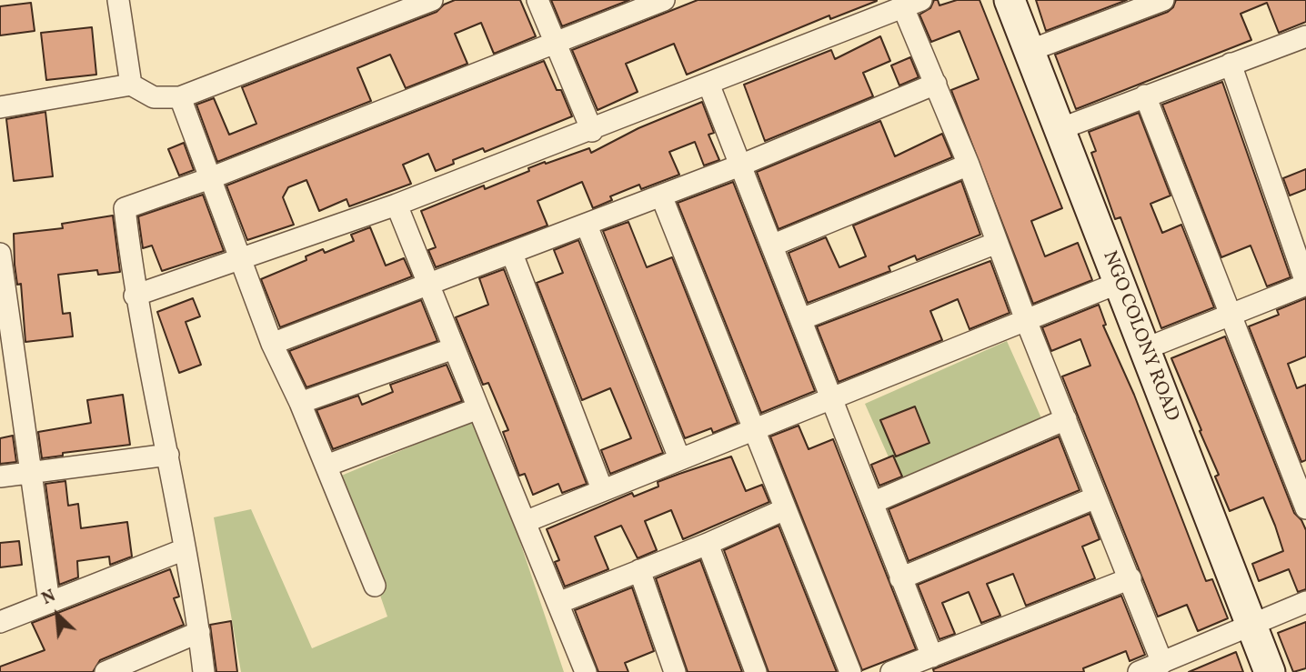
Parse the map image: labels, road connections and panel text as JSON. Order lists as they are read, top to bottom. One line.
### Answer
{"streets":{"street":["NGO COLONY ROAD"]},"north":"top left"}
